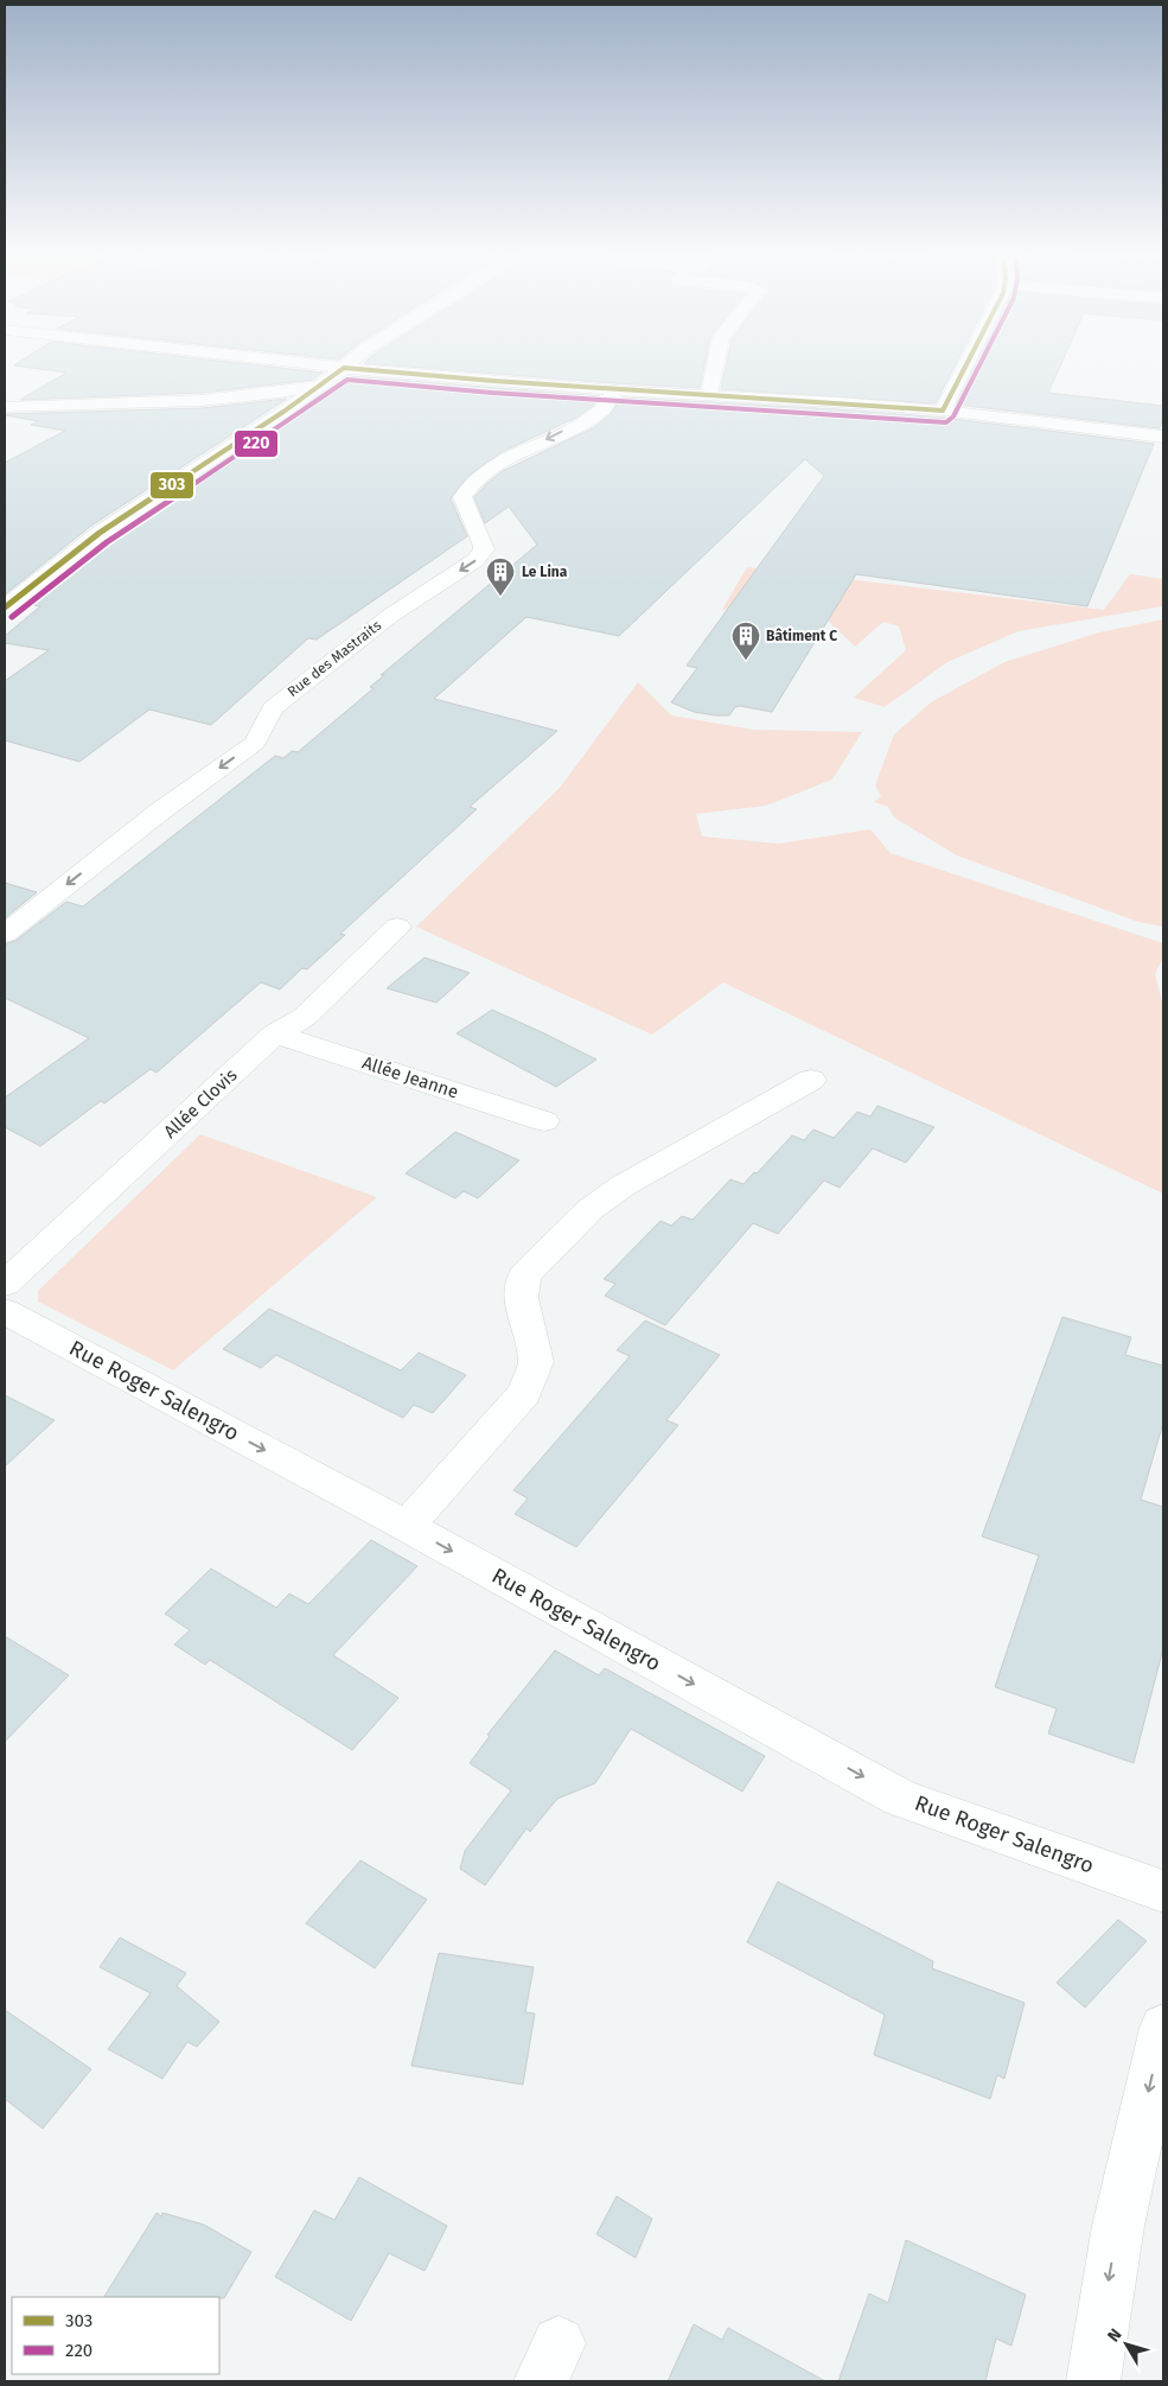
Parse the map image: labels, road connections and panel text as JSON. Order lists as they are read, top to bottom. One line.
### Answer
{"streets":{"street":["Rue des Mastraits","Allée Jeanne","Allée Clovis","Rue Roger Salengro"]},"crossings":[["Allée Jeanne","Allée Clovis"]],"one_way":["Rue Roger Salengro"],"places":{"building":["Le Lina","Bâtiment C"]},"lines":["transit line 303","transit line 220"],"legend":["303","220"],"north":"top left"}
